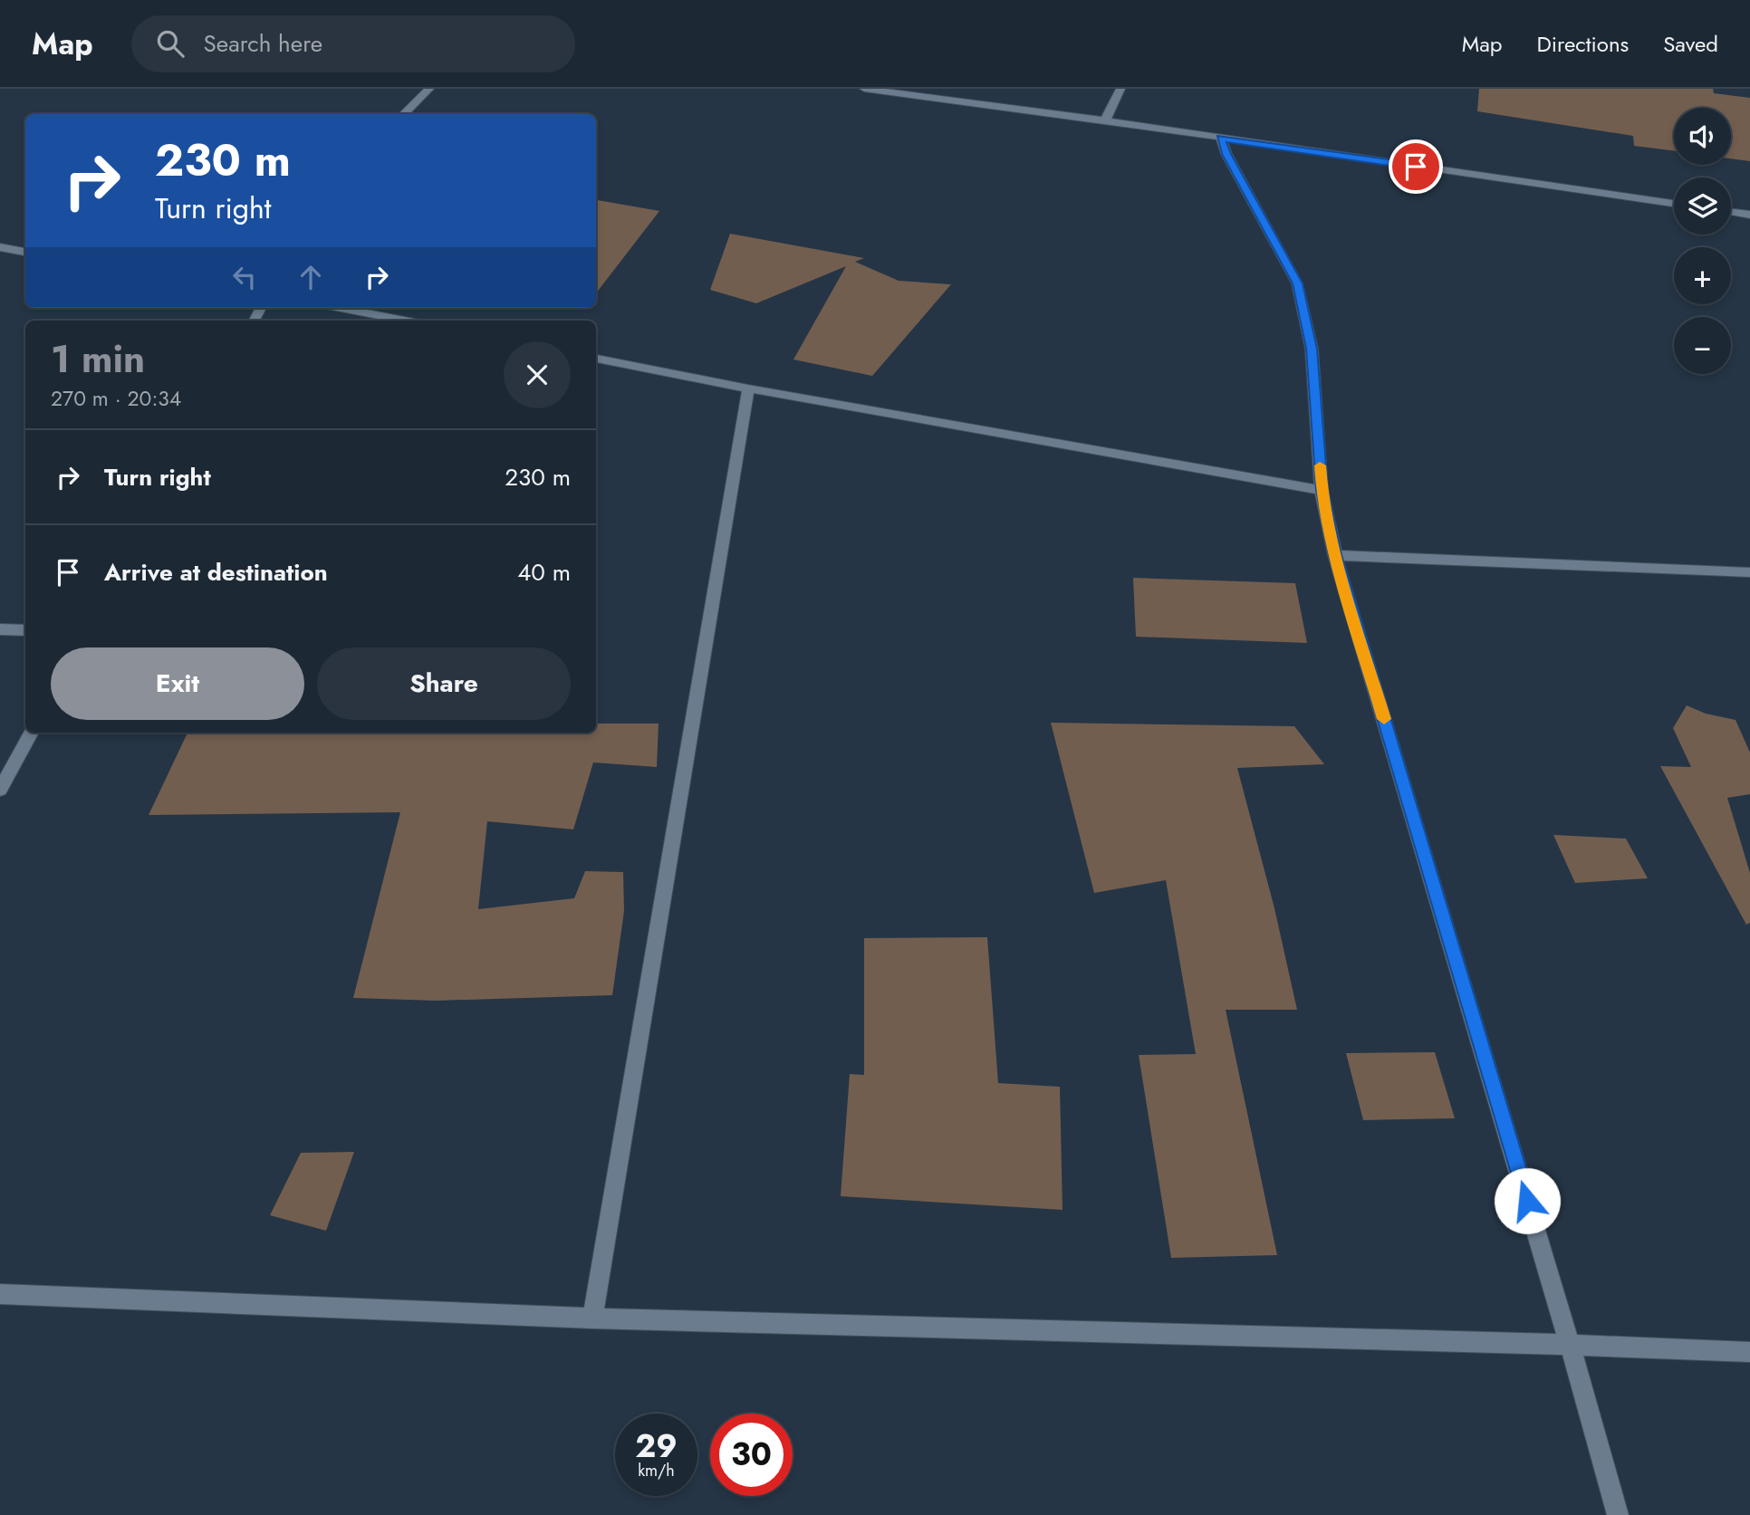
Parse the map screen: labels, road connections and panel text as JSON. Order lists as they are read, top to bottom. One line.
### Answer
{"page":{"header":"Map","search":"Search here","nav":["Map","Directions","Saved"],"map_buttons":["+","−"],"turn":["230 m","Turn right"],"heading":["1 min","270 m · 20:34"],"list":[{"name":"Turn right","value":"230 m"},{"name":"Arrive at destination","value":"40 m"}],"buttons":["Exit","Share"],"speed":"29 km/h","limit":"30"}}
